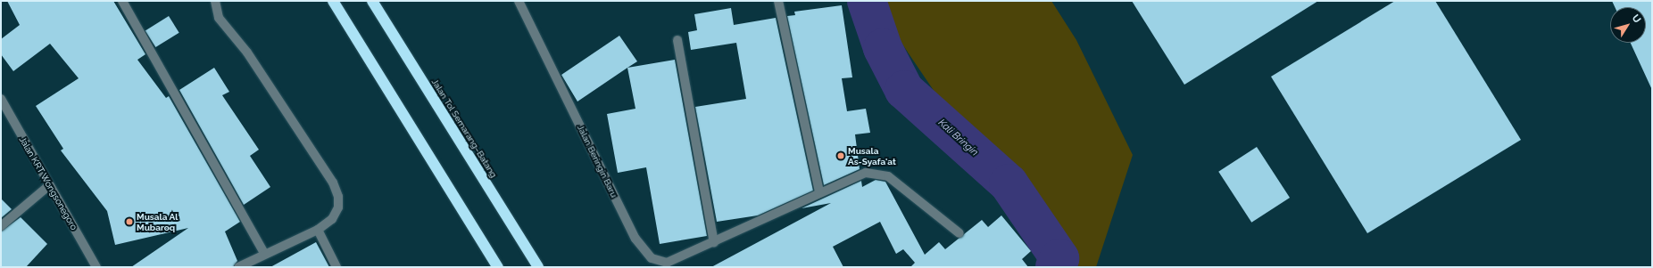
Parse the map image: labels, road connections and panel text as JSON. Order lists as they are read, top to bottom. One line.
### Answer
{"streets":{"highway":["Jalan Tol Semarang–Batang"],"street":["Jalan Beringin Baru","Jalan KRT Wongsonegoro"]},"water":["Kali Bringin"],"places":["Musala As-Syafa'at","Musala Al Mubaroq"],"north":"top right"}
